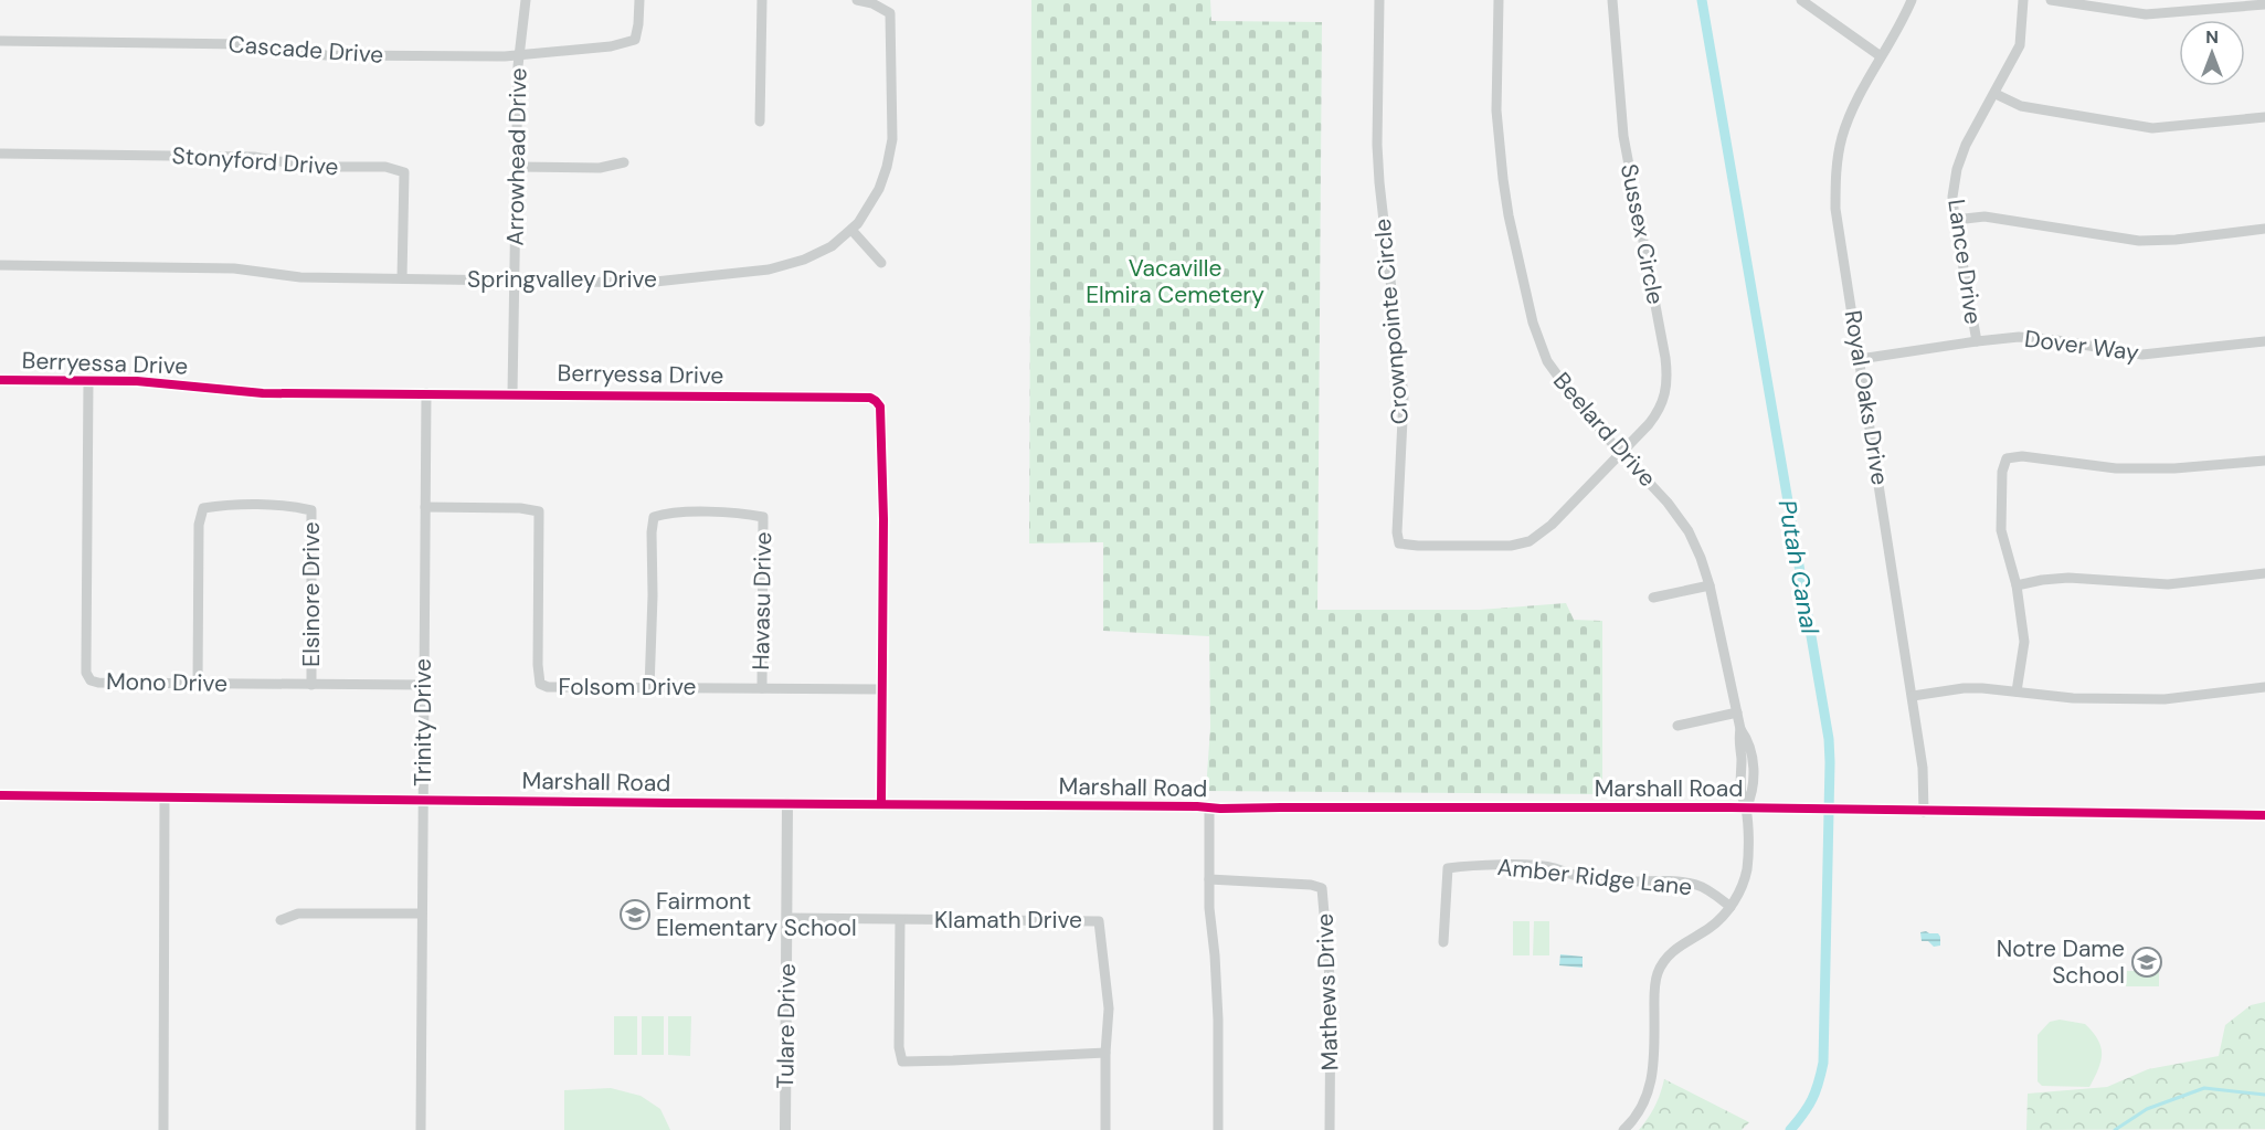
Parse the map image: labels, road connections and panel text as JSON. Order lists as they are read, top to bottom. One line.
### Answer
{"streets":{"street":["Cascade Drive","Arrowhead Drive","Stonyford Drive","Sussex Circle","Lance Drive","Springvalley Drive","Crownpointe Circle","Dover Way","Berryessa Drive","Royal Oaks Drive","Beelard Drive","Elsinore Drive","Havasu Drive","Mono Drive","Folsom Drive","Trinity Drive","Marshall Road","Amber Ridge Lane","Klamath Drive","Mathews Drive","Tulare Drive"]},"crossings":[["Cascade Drive","Arrowhead Drive"],["Arrowhead Drive","Springvalley Drive"],["Arrowhead Drive","Berryessa Drive"],["Stonyford Drive","Springvalley Drive"],["Sussex Circle","Crownpointe Circle"],["Sussex Circle","Beelard Drive"],["Lance Drive","Dover Way"],["Crownpointe Circle","Beelard Drive"],["Dover Way","Royal Oaks Drive"],["Berryessa Drive","Mono Drive"],["Berryessa Drive","Folsom Drive"],["Berryessa Drive","Trinity Drive"],["Berryessa Drive","Marshall Road"],["Royal Oaks Drive","Marshall Road"],["Beelard Drive","Marshall Road"],["Beelard Drive","Amber Ridge Lane"],["Elsinore Drive","Mono Drive"],["Havasu Drive","Folsom Drive"],["Mono Drive","Trinity Drive"],["Folsom Drive","Trinity Drive"],["Trinity Drive","Marshall Road"],["Marshall Road","Tulare Drive"],["Klamath Drive","Tulare Drive"]],"water":["Putah Canal"],"parks":["Vacaville Elmira Cemetery"],"places":{"school or university":["Fairmont Elementary School","Notre Dame School"]},"north":"top"}
